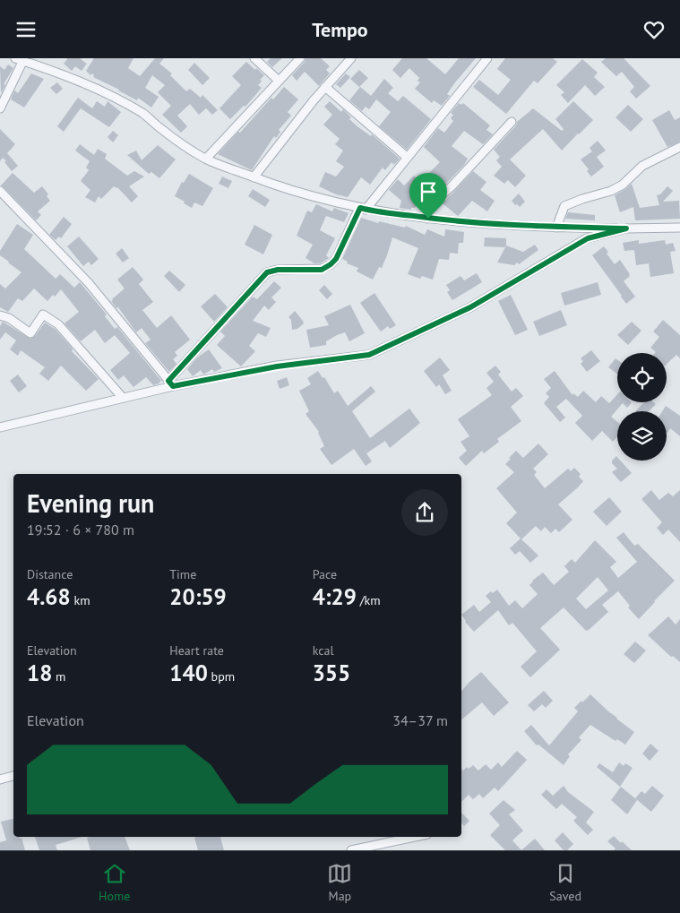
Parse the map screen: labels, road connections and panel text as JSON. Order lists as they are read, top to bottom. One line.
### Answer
{"page":{"header":"Tempo","heading":["Evening run","19:52 · 6 × 780 m"],"stats":[["Distance","4.68 km"],["Time","20:59"],["Pace","4:29 /km"],["Elevation","18 m"],["Heart rate","140 bpm"],["kcal","355"]],"chart":["Elevation","34–37 m"],"tabs":["Home","Map","Saved"]}}
